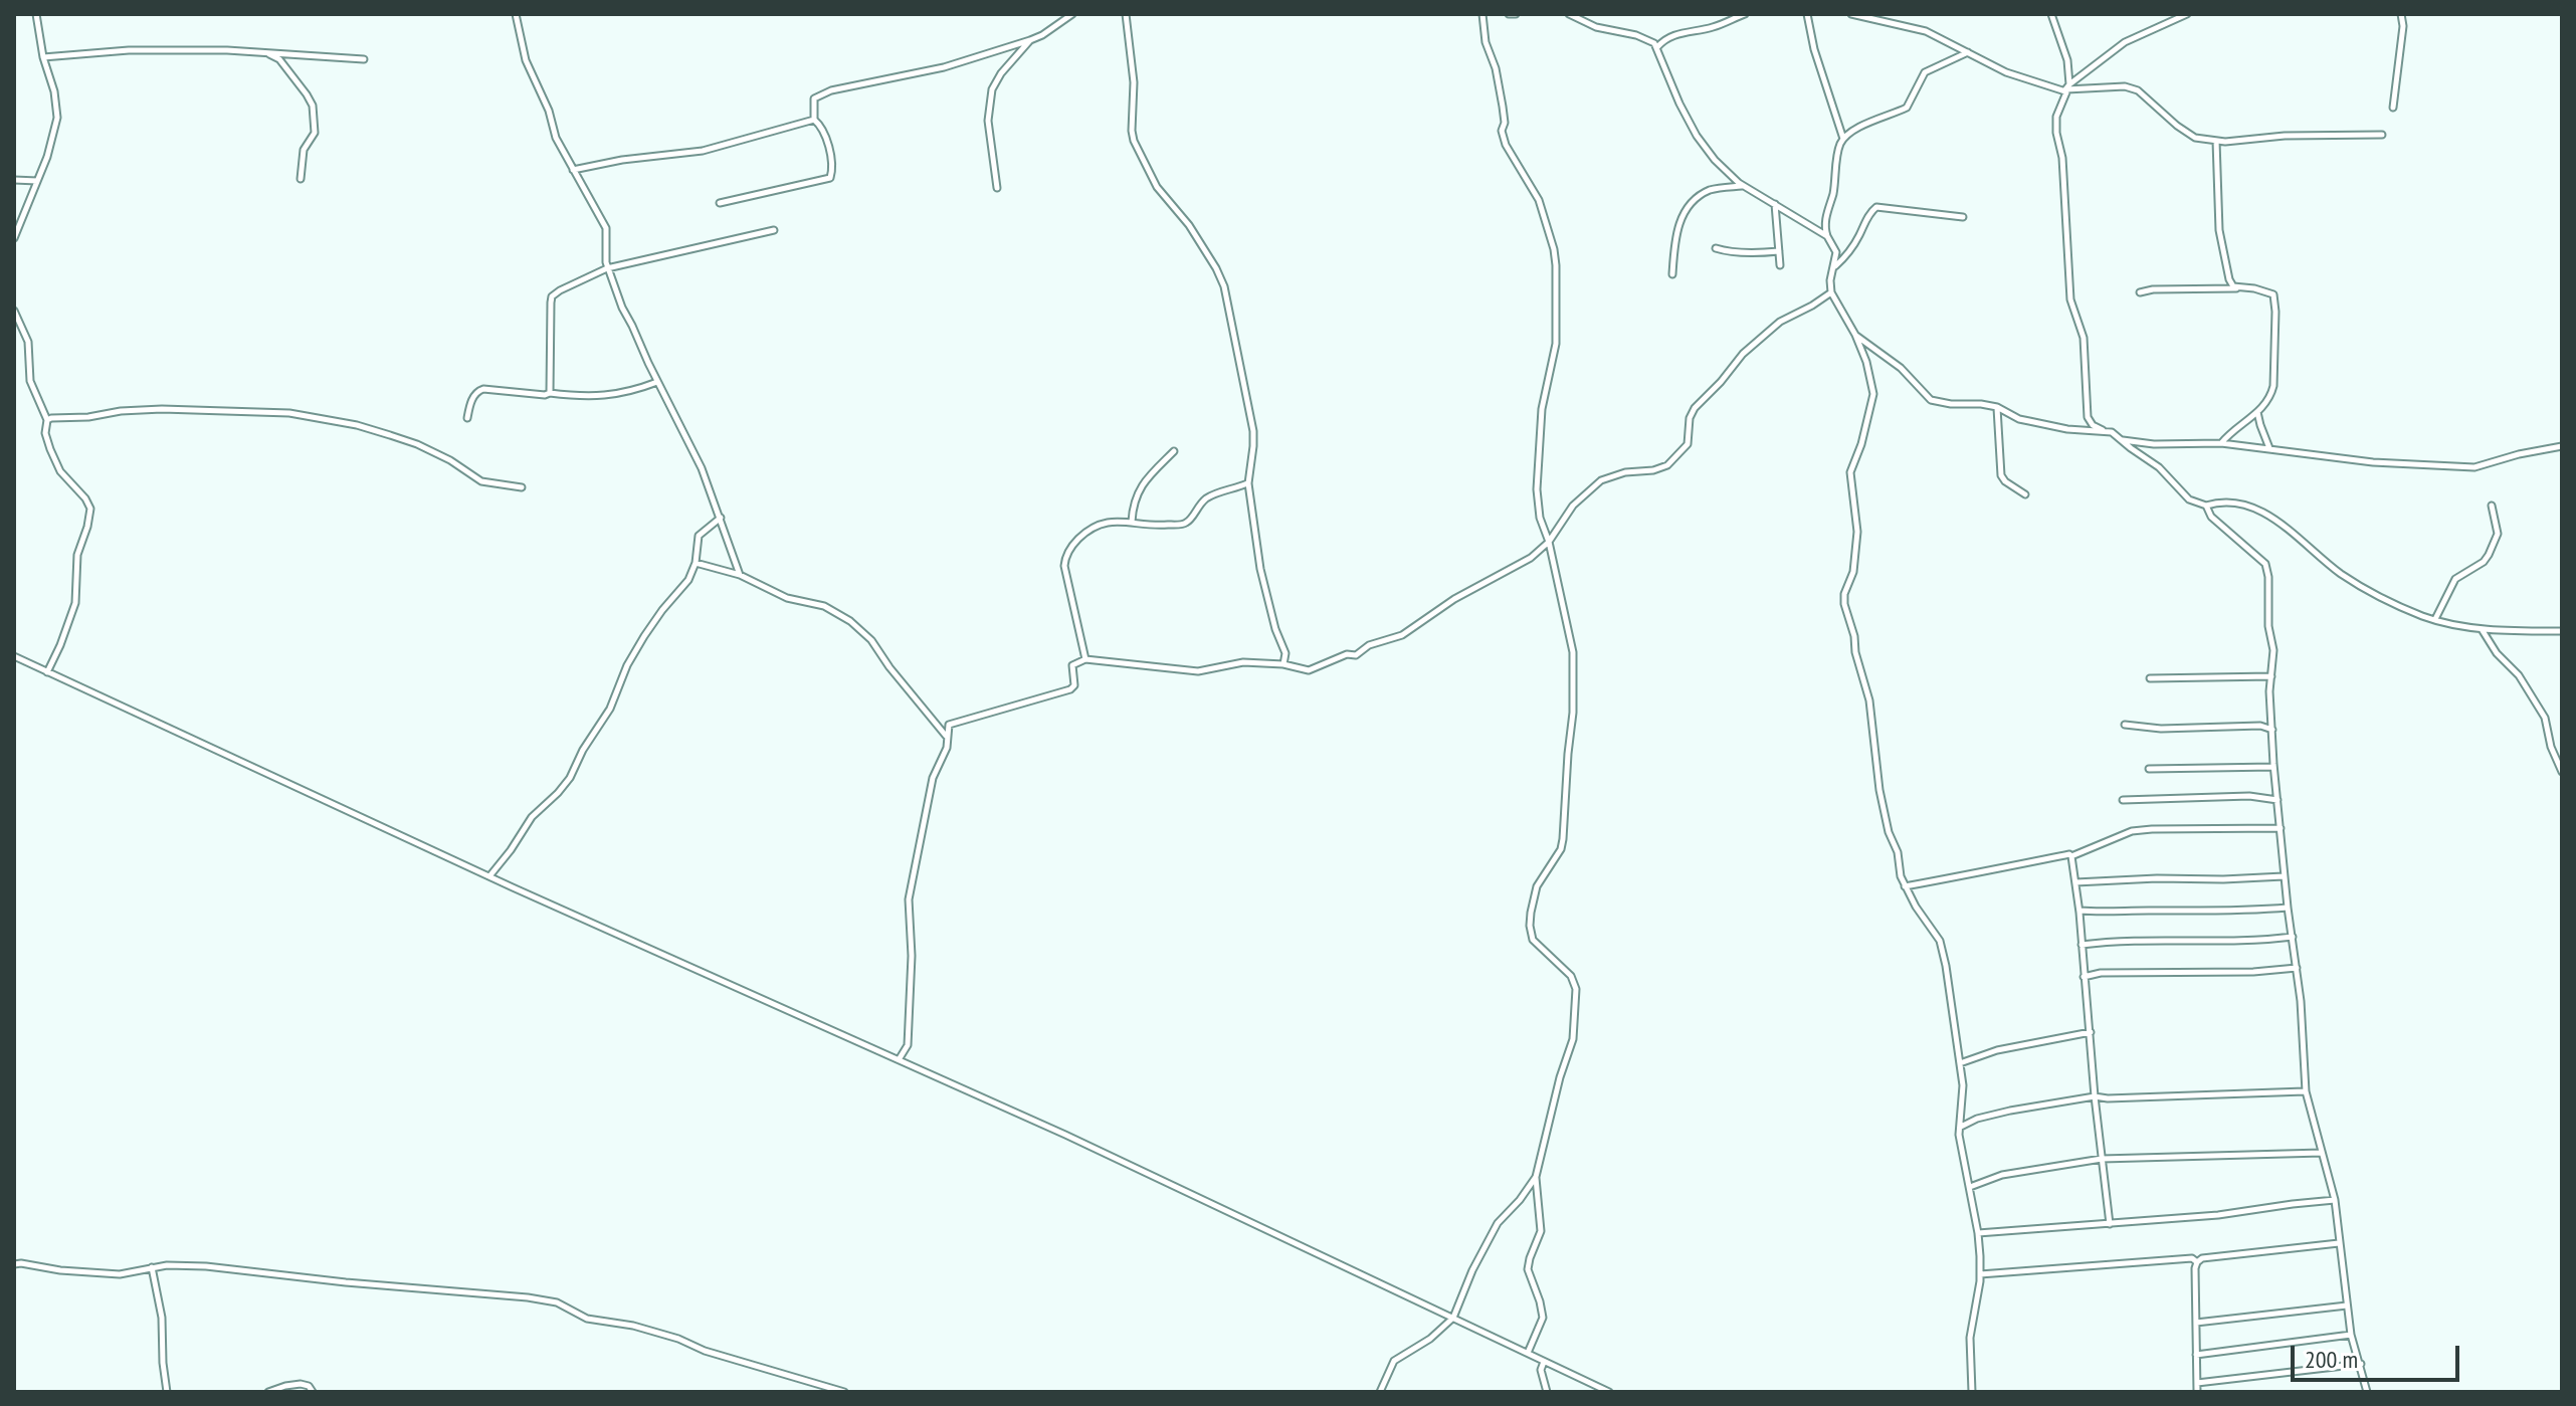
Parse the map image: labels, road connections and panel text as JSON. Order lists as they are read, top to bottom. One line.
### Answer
{"scale_bar":"200 m"}
